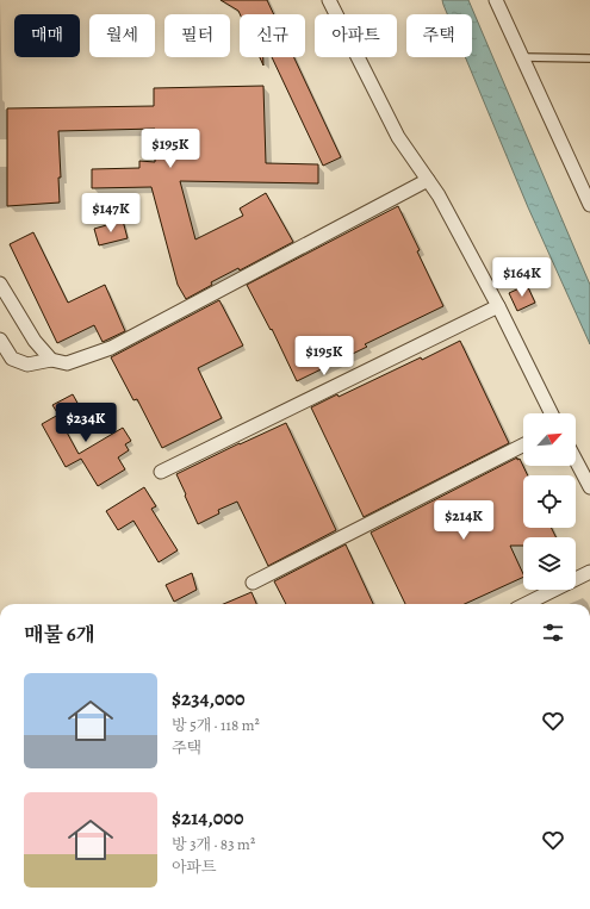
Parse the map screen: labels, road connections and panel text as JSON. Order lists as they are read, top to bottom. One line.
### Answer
{"north":"top right","page":{"chip":["매매","월세","필터","신규","아파트","주택"],"price":["$195K","$147K","$164K","$195K","$234K","$214K"],"heading":"매물 6개","list":[{"name":"$234,000","note":"방 5개 · 118 m² · 주택"},{"name":"$214,000","note":"방 3개 · 83 m² · 아파트"}]}}
